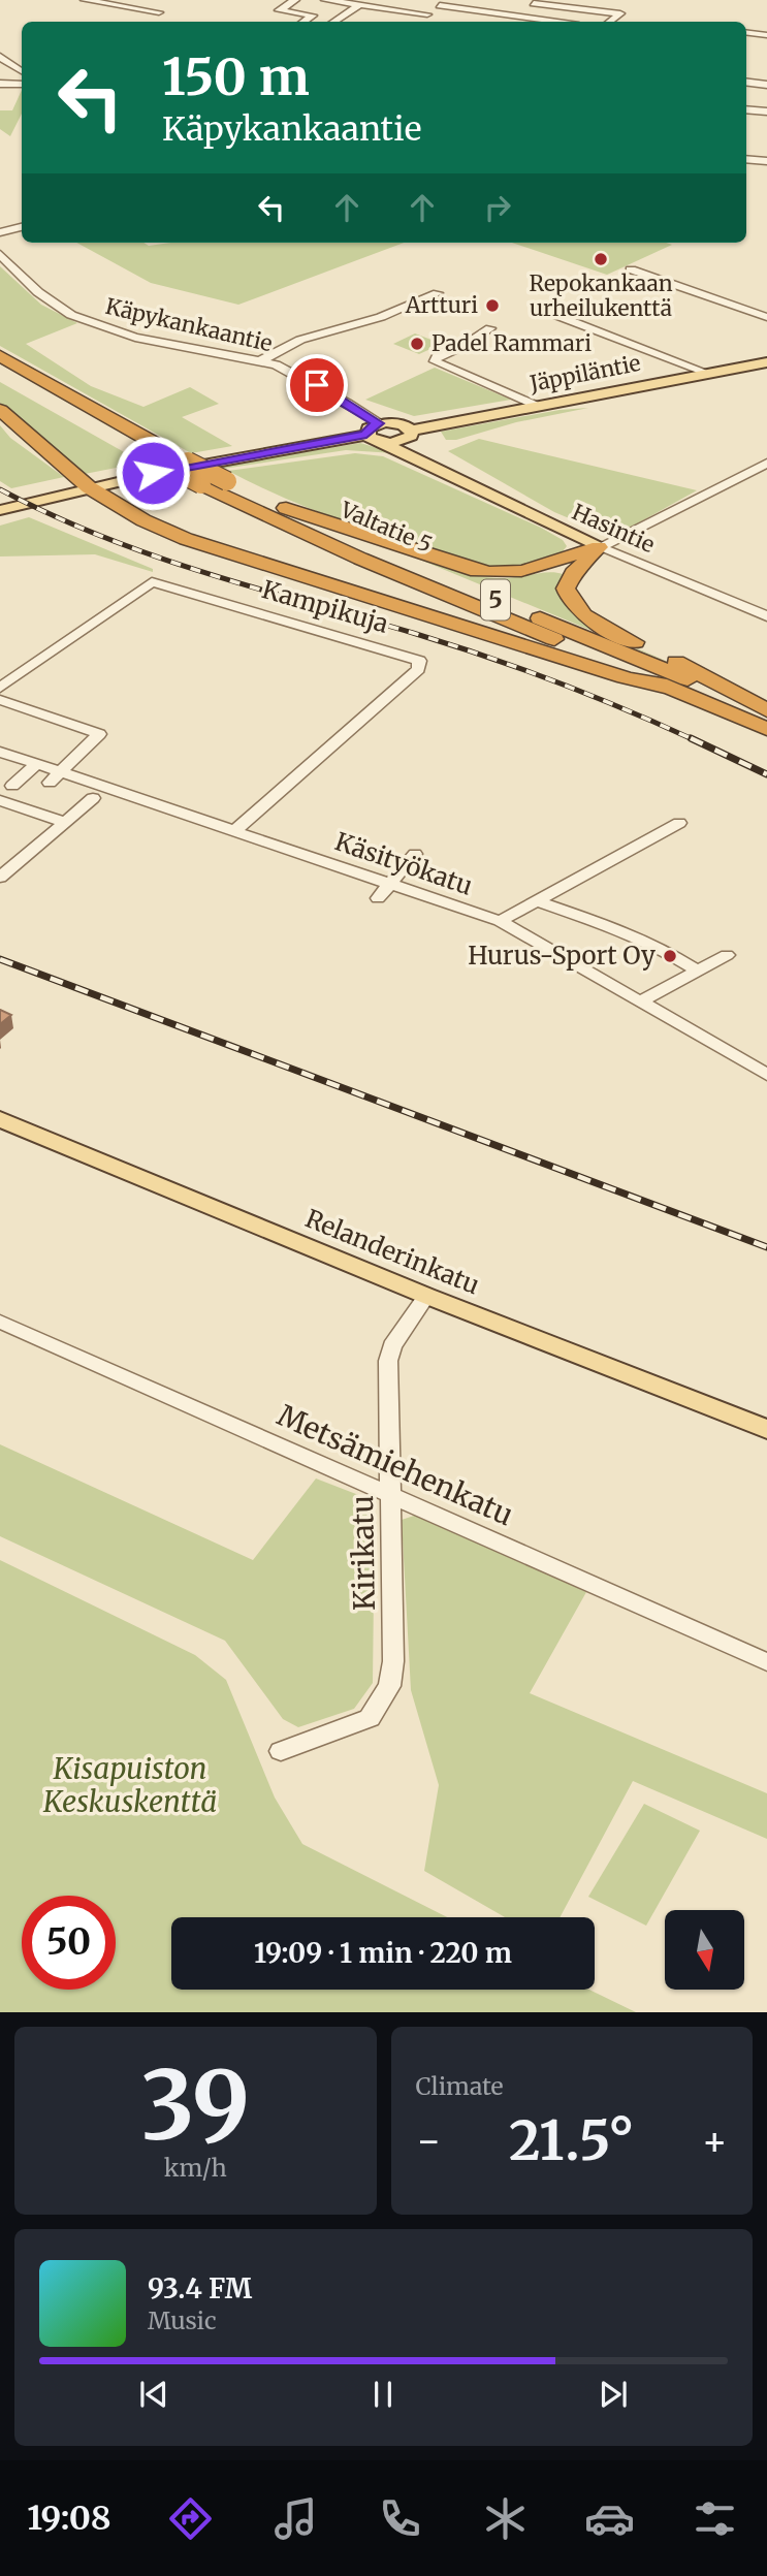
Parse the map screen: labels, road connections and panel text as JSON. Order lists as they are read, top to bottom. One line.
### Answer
{"streets":{"highway":["Valtatie 5","5"],"main road":["Jäppiläntie","Hasintie","Relanderinkatu"],"street":["Käpykankaantie","Kampikuja","Käsityökatu","Metsämiehenkatu","Kirikatu"]},"crossings":[["Jäppiläntie","Hasintie"],["Kampikuja","Käsityökatu"],["Relanderinkatu","Kirikatu"],["Metsämiehenkatu","Kirikatu"]],"parks":["Kisapuiston Keskuskenttä"],"places":["Repokankaan urheilukenttä","Artturi","Padel Rammari","Hurus-Sport Oy"],"north":"bottom","page":{"turn":["150 m","Käpykankaantie"],"limit":"50","trip":"19:09 · 1 min · 220 m","tile":[["39","km/h"],"Climate"],"heat":["−","21.5°","+"],"song":["93.4 FM","Music"],"tabs":"19:08"}}
